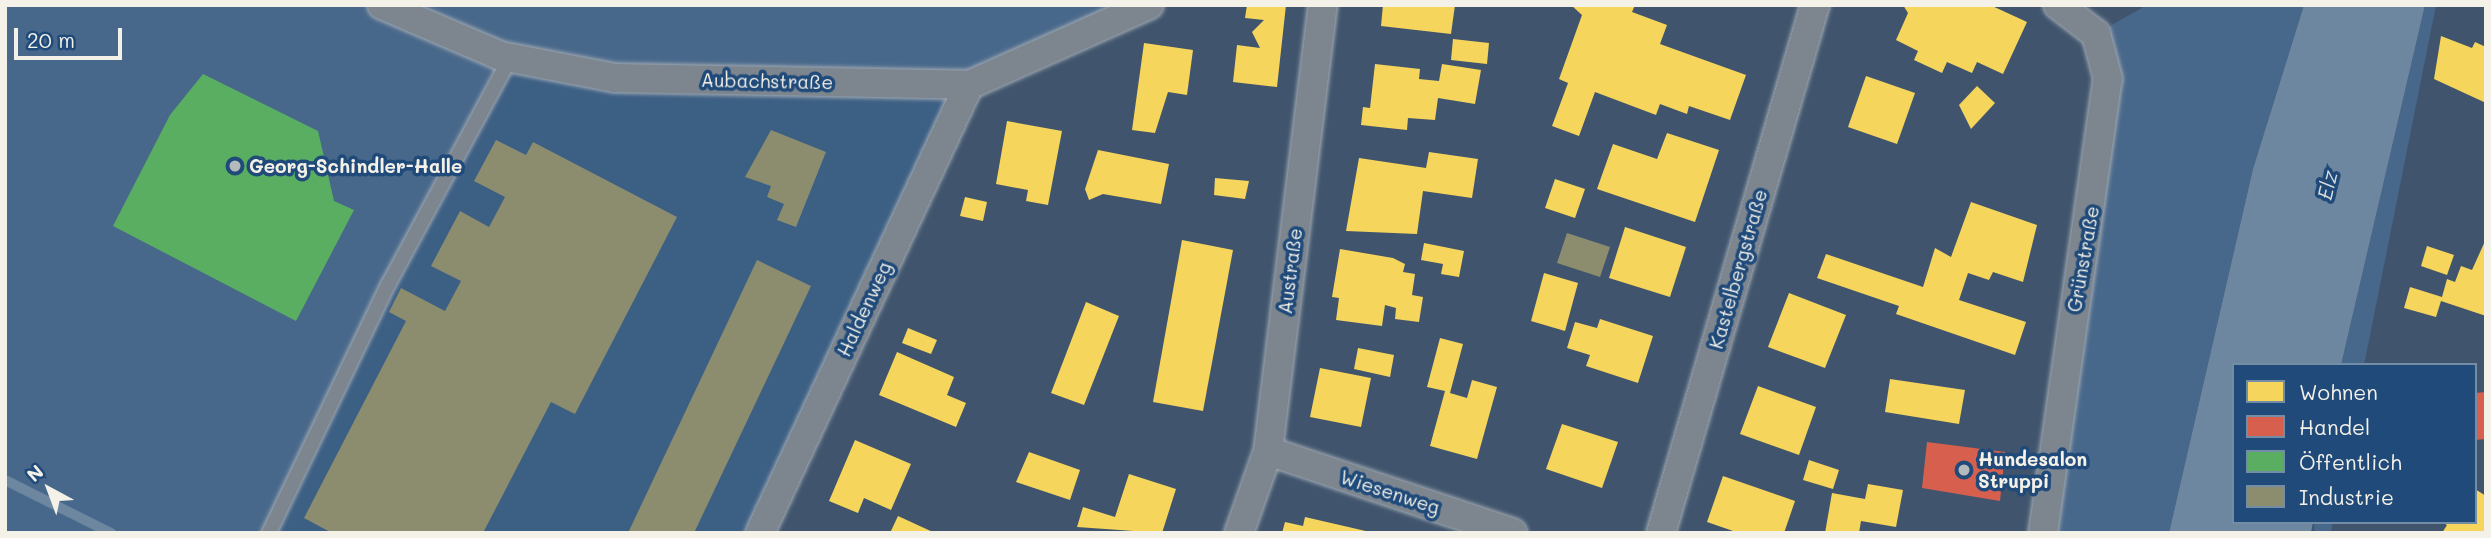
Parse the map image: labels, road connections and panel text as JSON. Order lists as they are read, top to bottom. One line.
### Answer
{"streets":{"street":["Aubachstraße","Grünstraße","Kastelbergstraße","Austraße","Haldenweg","Wiesenweg"]},"crossings":[["Aubachstraße","Haldenweg"],["Austraße","Wiesenweg"]],"water":["Elz"],"places":["Georg-Schindler-Halle","Hundesalon Struppi"],"legend":["Wohnen","Handel","Öffentlich","Industrie"],"scale_bar":"20 m","north":"top left"}
